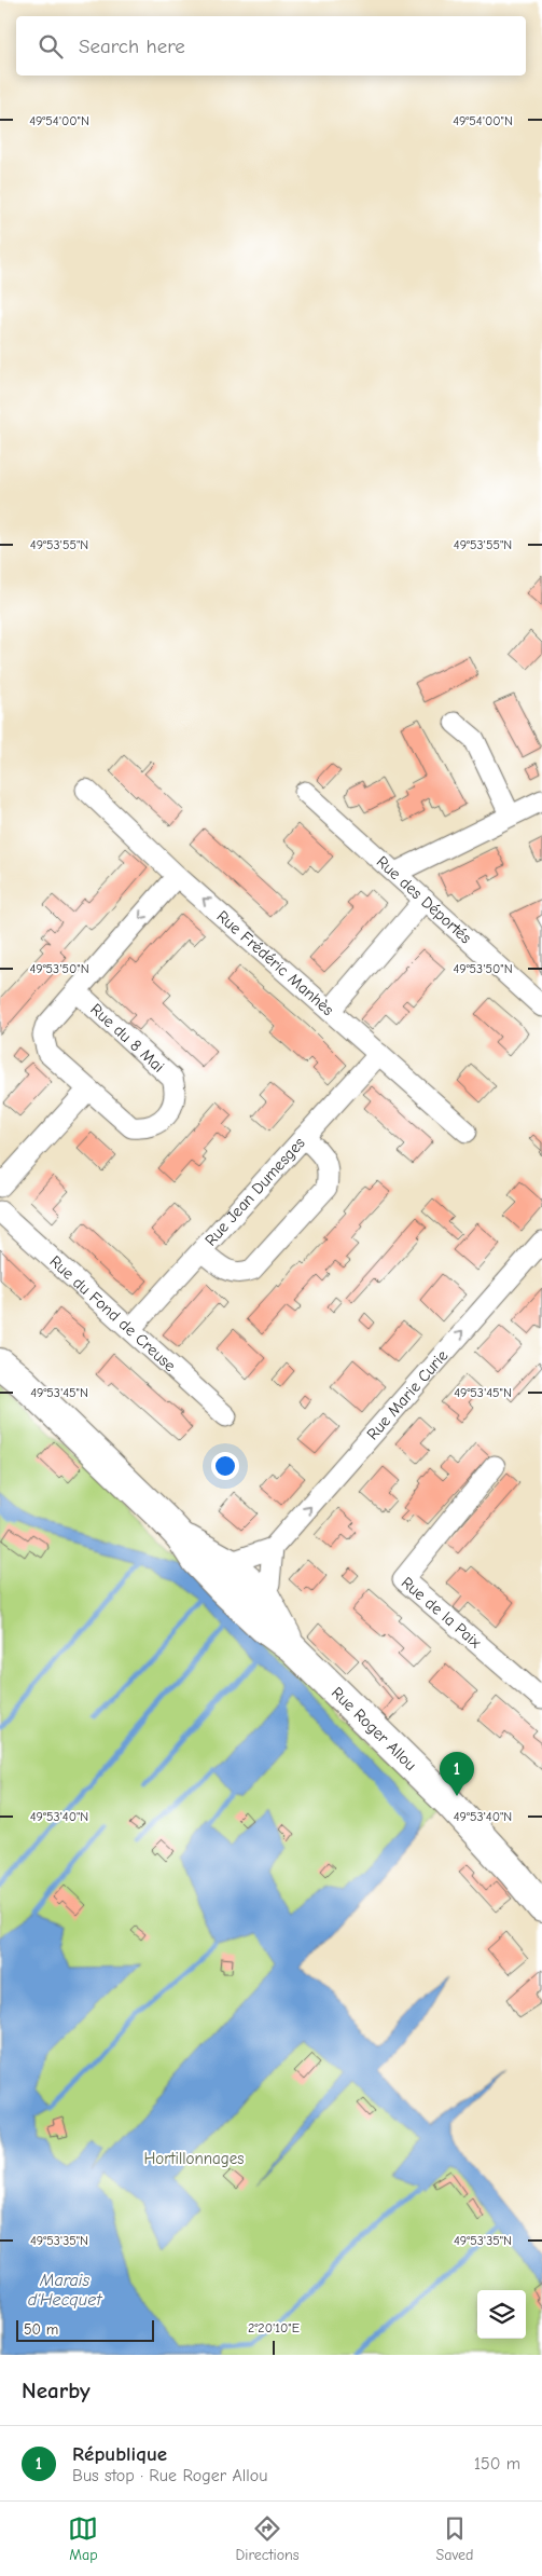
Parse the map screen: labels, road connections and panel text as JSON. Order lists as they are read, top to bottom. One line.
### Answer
{"streets":{"street":["Rue des Déportés","Rue Frédéric Manhès","Rue du 8 Mai","Rue Jean Dumesges","Rue du Fond de Creuse","Rue Marie Curie","Rue de la Paix","Rue Roger Allou"]},"crossings":[["Rue Frédéric Manhès","Rue du 8 Mai"],["Rue Frédéric Manhès","Rue Jean Dumesges"],["Rue Jean Dumesges","Rue du Fond de Creuse"]],"one_way":["Rue Frédéric Manhès","Rue Marie Curie"],"water":["Marais d'Hecquet"],"parks":["Hortillonnages"],"scale_bar":"50 m","page":{"search":"Search here","pins":"1","scale":"50 m","heading":"Nearby","list":[{"mark":"1","name":"République","note":"Bus stop · Rue Roger Allou","value":"150 m"}],"nav":["Map","Directions","Saved"]},"coordinates":["49°54'00\"N","49°53'55\"N","49°53'50\"N","49°53'45\"N","49°53'40\"N","49°53'35\"N","2°20'10\"E"]}
